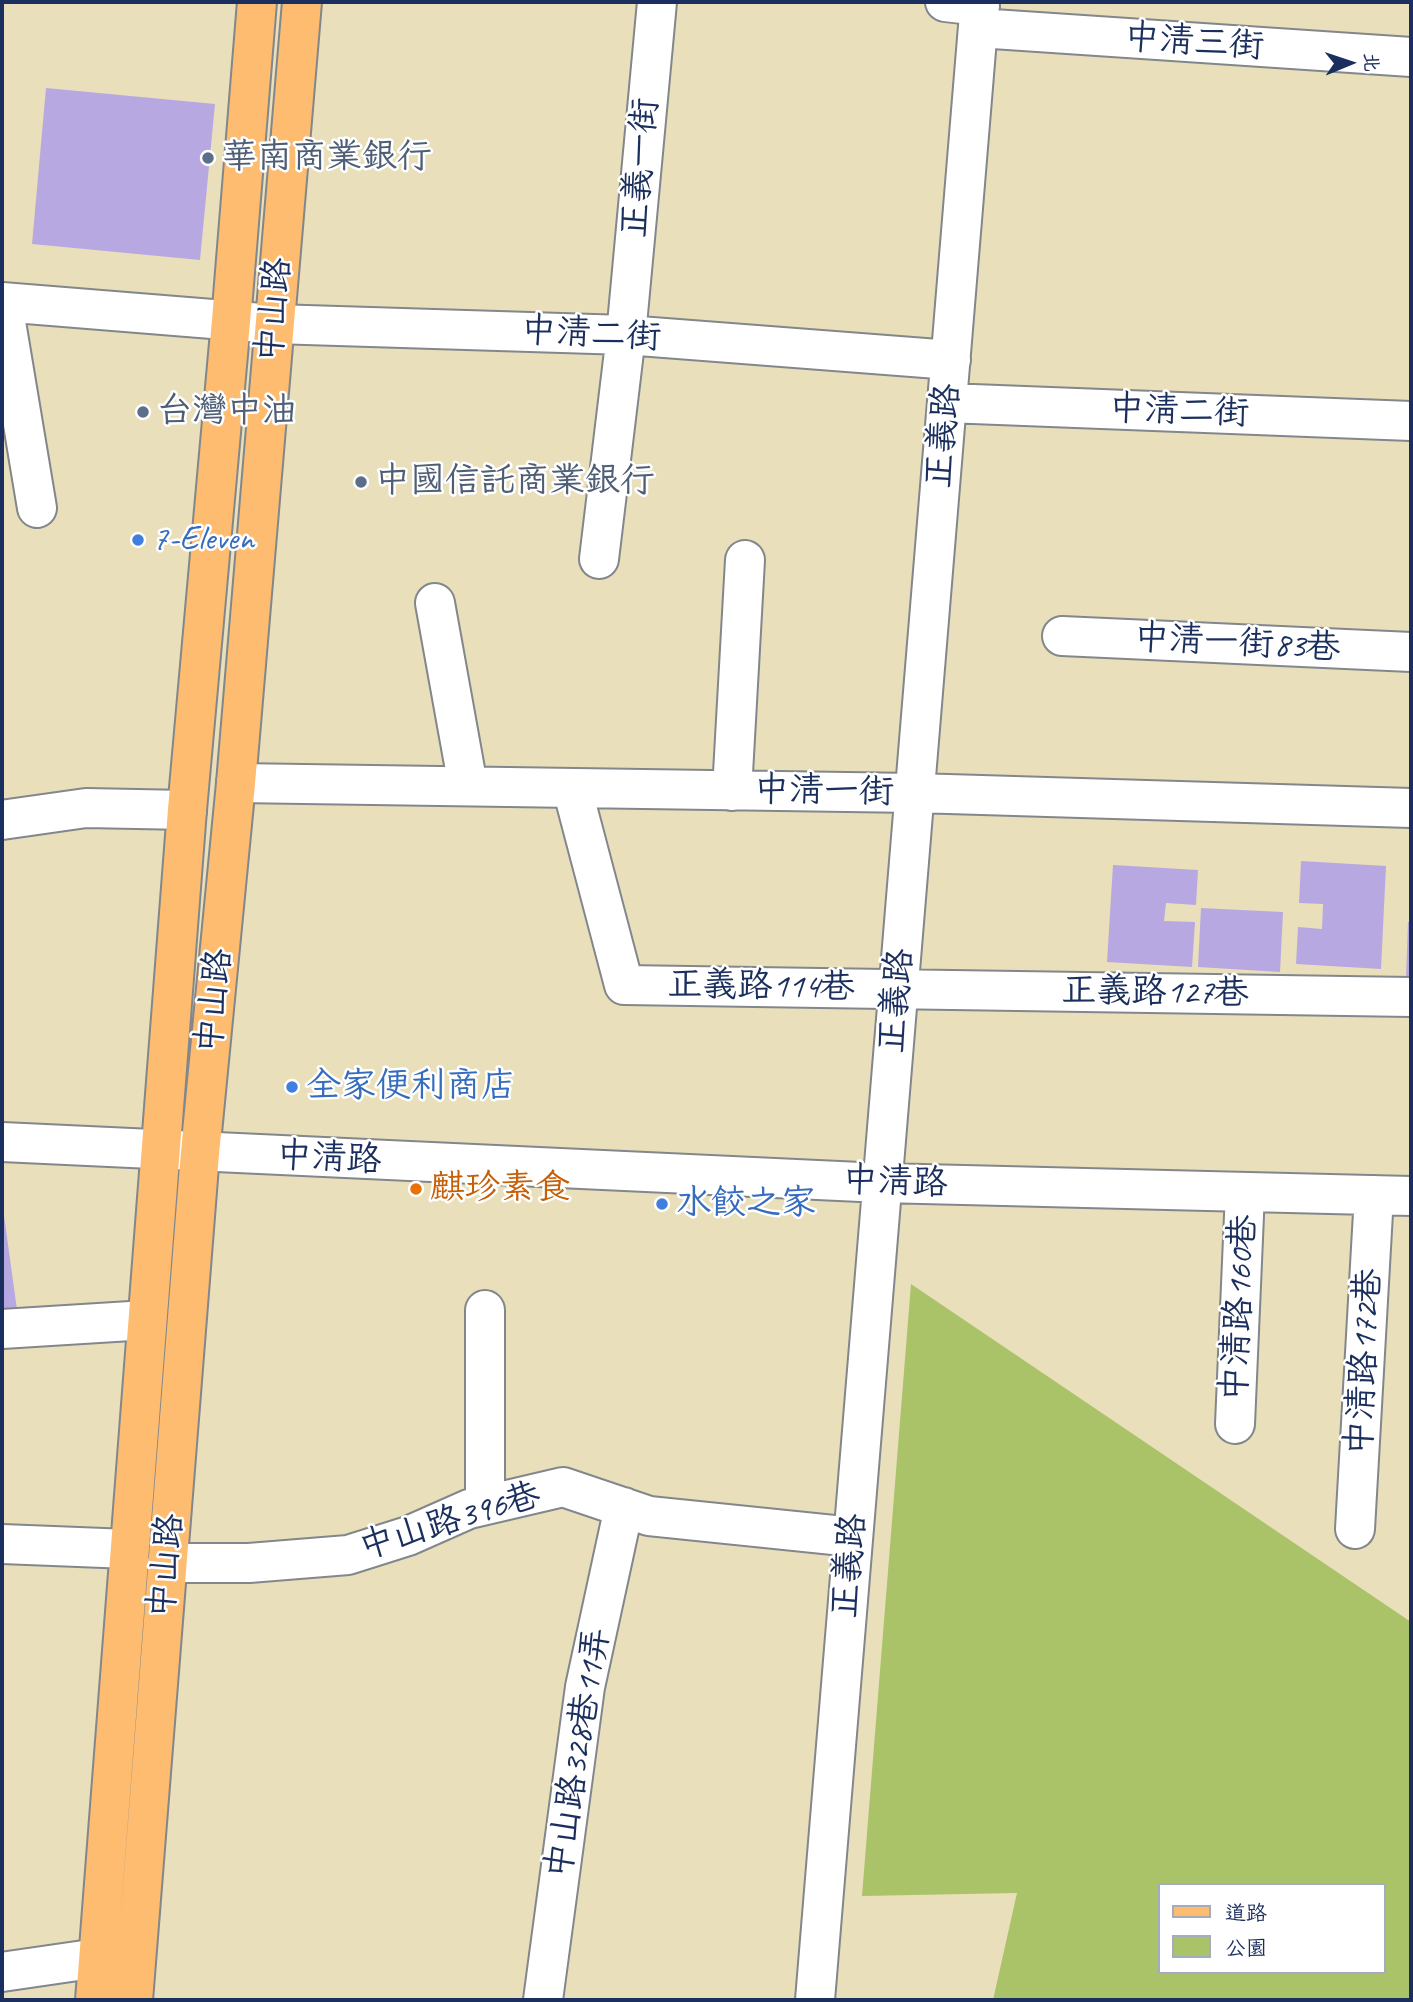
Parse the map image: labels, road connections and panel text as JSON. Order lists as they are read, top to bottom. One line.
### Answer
{"streets":{"main road":["中山路"],"street":["中清三街","正義一街","中清二街","正義路","中清一街83巷","中清一街","正義路114巷","正義路127巷","中清路","中清路160巷","中清路172巷","中山路396巷","中山路328巷11弄"]},"crossings":[["中清三街","正義路"],["正義一街","中清二街"],["中山路","中清二街"],["中山路","中清一街"],["中山路","中清路"],["中山路","中山路396巷"],["中清二街","正義路"],["正義路","中清一街"],["正義路","正義路114巷"],["正義路","正義路127巷"],["正義路","中清路"],["正義路","中山路396巷"],["中清一街","正義路114巷"],["正義路114巷","正義路127巷"],["中清路","中清路160巷"],["中清路","中清路172巷"],["中山路396巷","中山路328巷11弄"]],"places":["華南商業銀行","台灣中油","中國信託商業銀行","7-Eleven","全家便利商店","麒珍素食","水餃之家"],"legend":["道路","公園"],"north":"right"}
